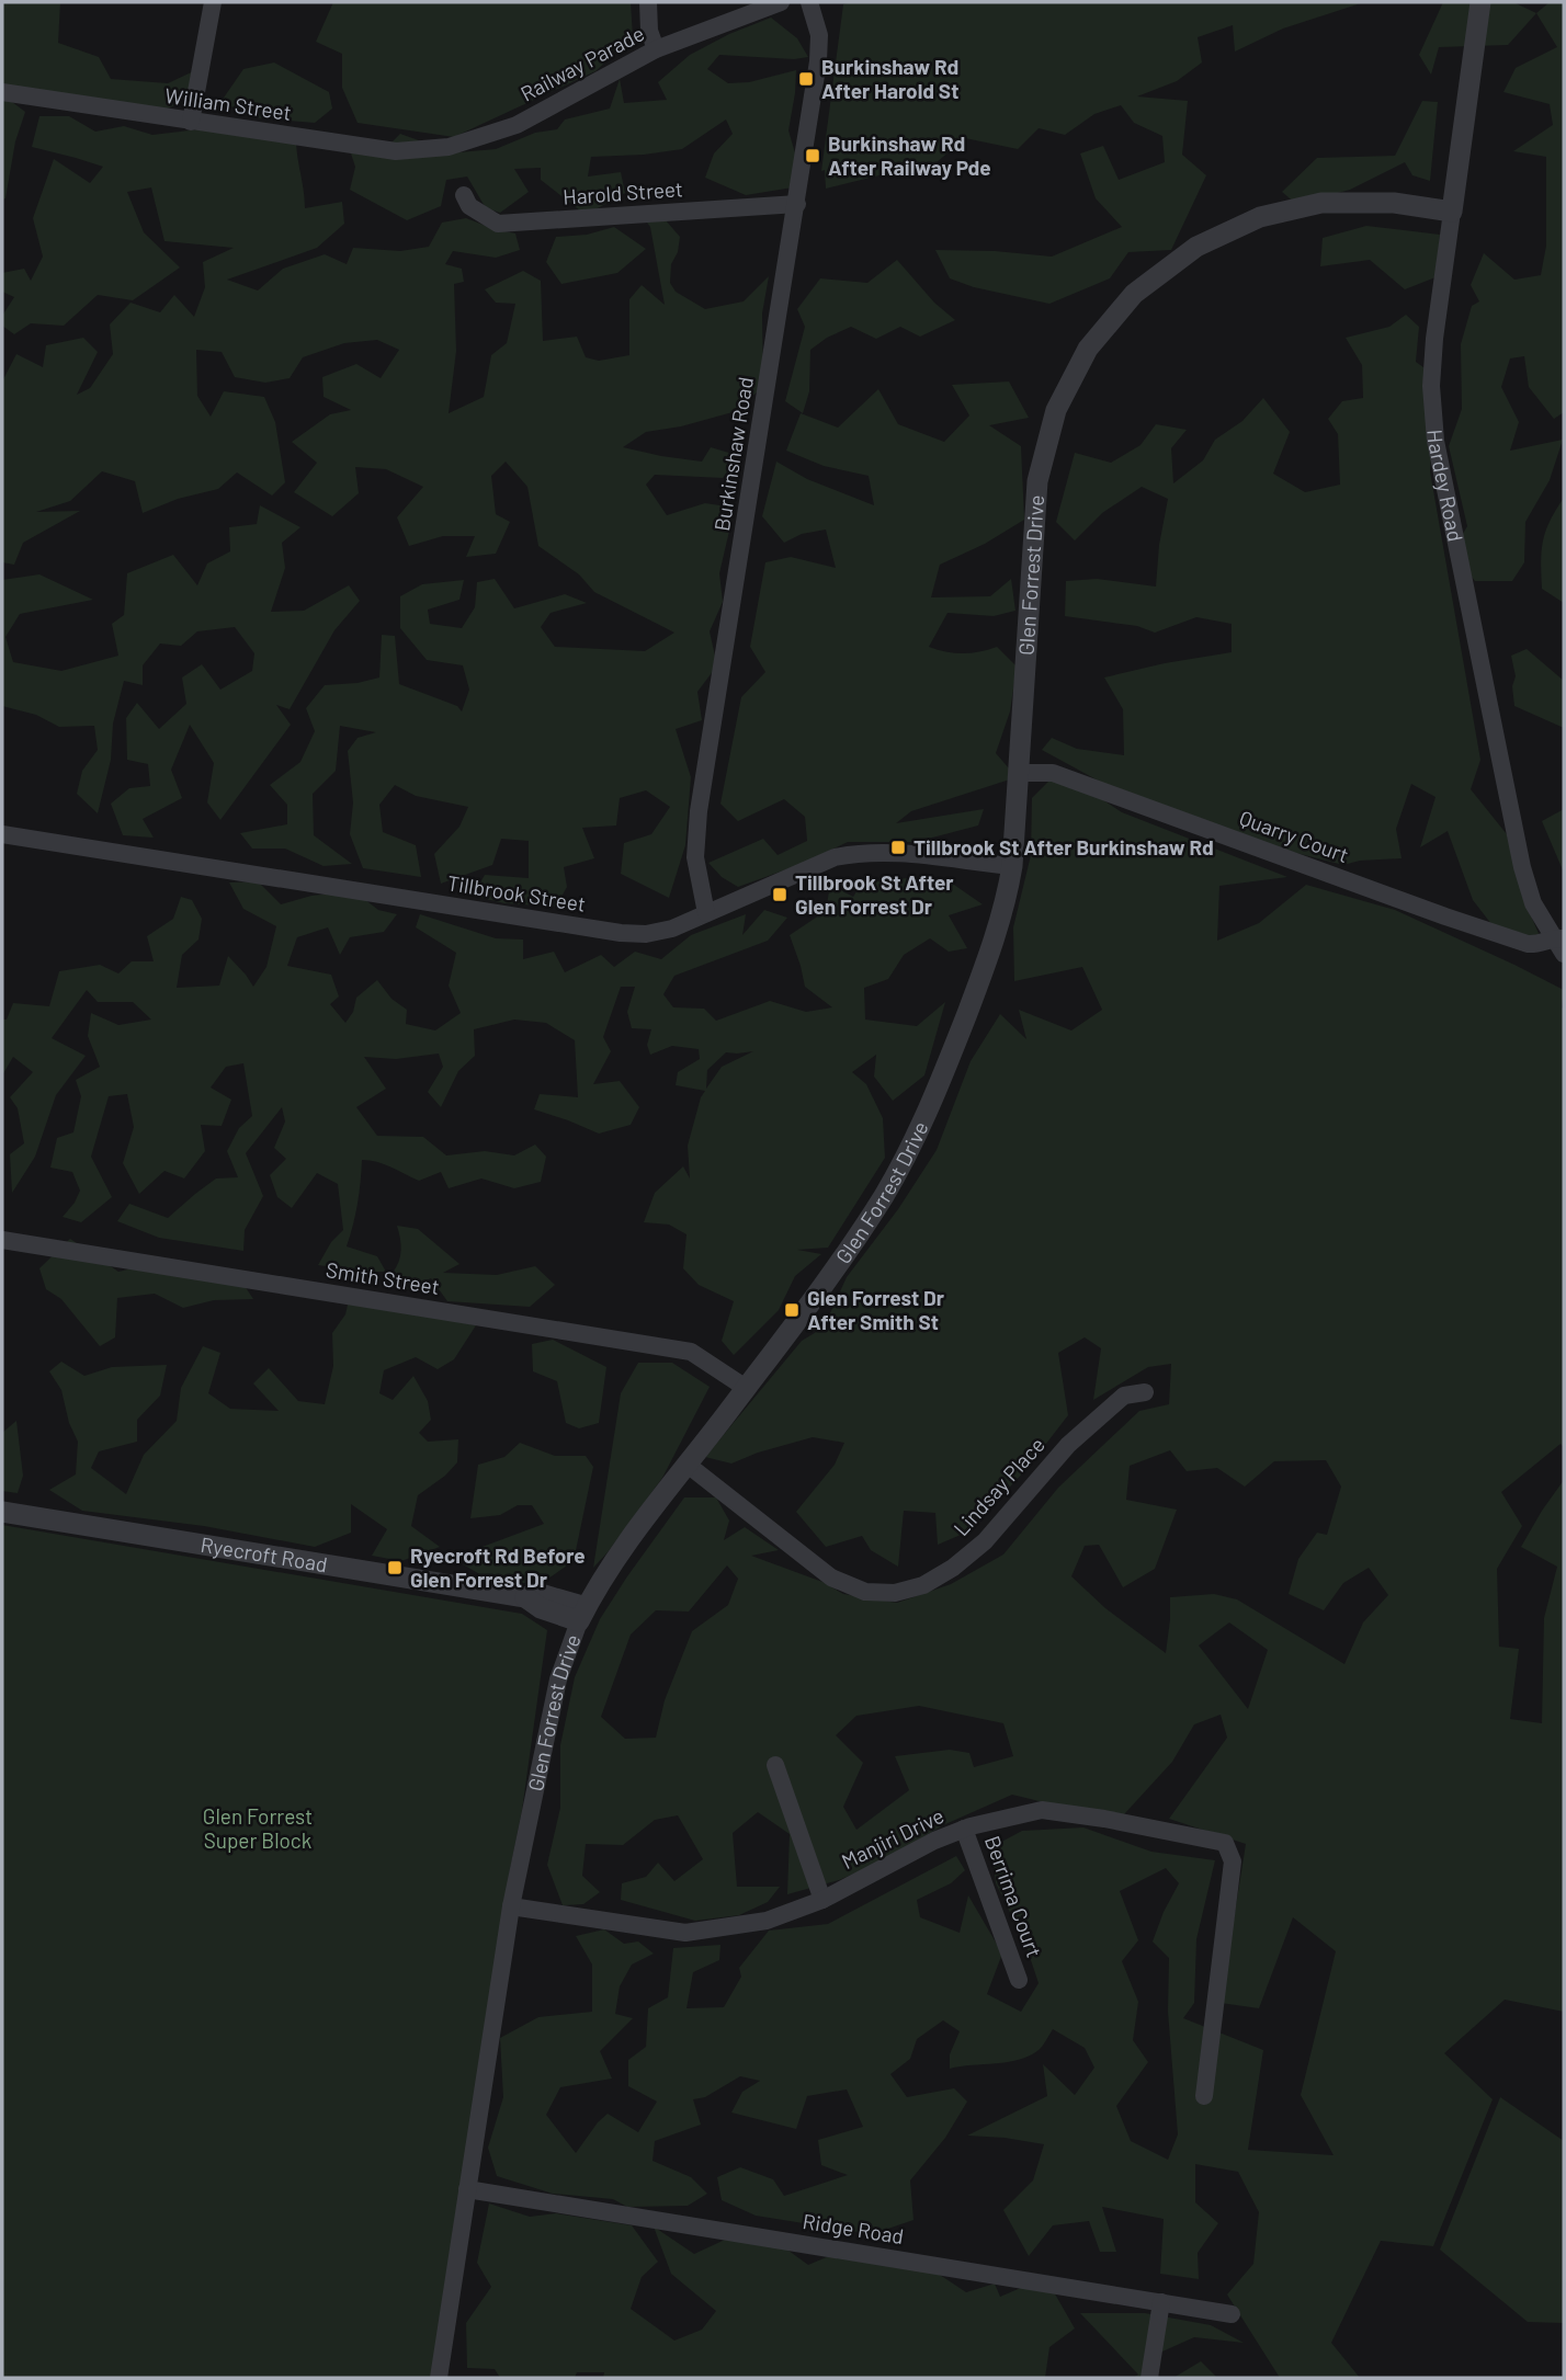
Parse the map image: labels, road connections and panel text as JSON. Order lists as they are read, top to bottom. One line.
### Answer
{"streets":{"street":["Railway Parade","William Street","Harold Street","Burkinshaw Road","Hardey Road","Glen Forrest Drive","Quarry Court","Tillbrook Street","Smith Street","Lindsay Place","Ryecroft Road","Manjiri Drive","Berrima Court","Ridge Road"]},"crossings":[["Railway Parade","William Street"],["Harold Street","Burkinshaw Road"],["Burkinshaw Road","Tillbrook Street"],["Hardey Road","Glen Forrest Drive"],["Hardey Road","Quarry Court"],["Glen Forrest Drive","Quarry Court"],["Glen Forrest Drive","Tillbrook Street"],["Glen Forrest Drive","Smith Street"],["Glen Forrest Drive","Lindsay Place"],["Glen Forrest Drive","Ryecroft Road"],["Glen Forrest Drive","Manjiri Drive"],["Glen Forrest Drive","Ridge Road"],["Manjiri Drive","Berrima Court"]],"parks":["Glen Forrest Super Block"],"places":{"transit":["Burkinshaw Rd After Harold St","Burkinshaw Rd After Railway Pde","Tillbrook St After Burkinshaw Rd","Tillbrook St After Glen Forrest Dr","Glen Forrest Dr After Smith St","Ryecroft Rd Before Glen Forrest Dr"]}}
